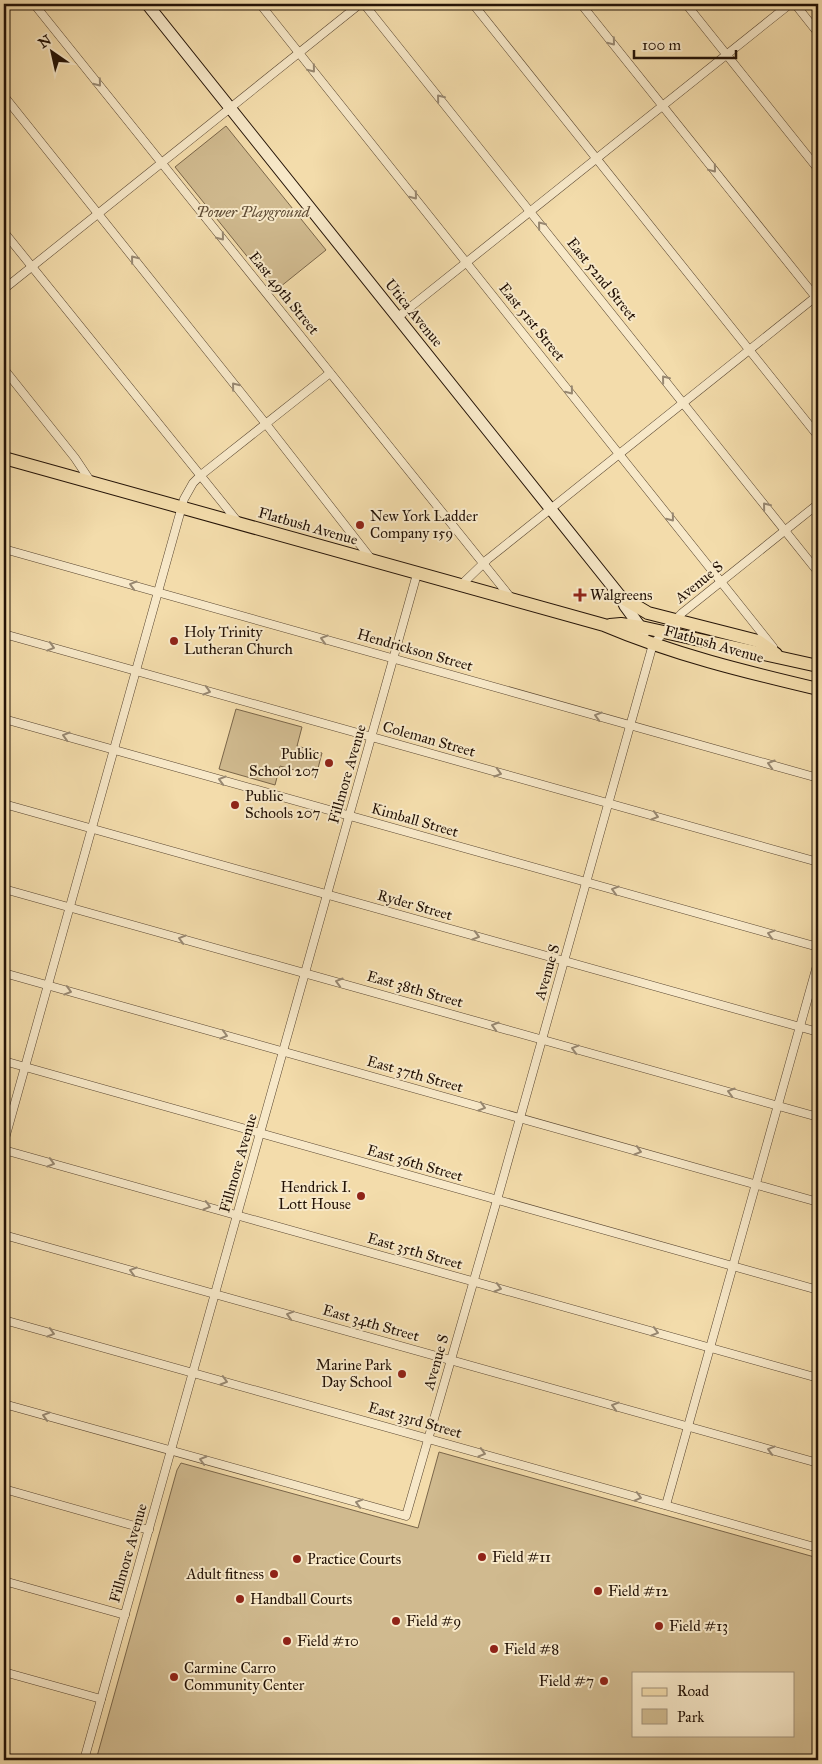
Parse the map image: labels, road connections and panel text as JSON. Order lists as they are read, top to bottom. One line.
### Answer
{"streets":{"main road":["Utica Avenue","Flatbush Avenue"],"street":["East 52nd Street","East 49th Street","East 51st Street","Avenue S","Hendrickson Street","Coleman Street","Fillmore Avenue","Kimball Street","Ryder Street","East 38th Street","East 37th Street","East 36th Street","East 35th Street","East 34th Street","East 33rd Street"]},"crossings":[["East 52nd Street","Avenue S"],["East 49th Street","Flatbush Avenue"],["Utica Avenue","Flatbush Avenue"],["Utica Avenue","Avenue S"],["East 51st Street","Flatbush Avenue"],["East 51st Street","Avenue S"],["Flatbush Avenue","Avenue S"],["Flatbush Avenue","Fillmore Avenue"],["Avenue S","Hendrickson Street"],["Avenue S","Coleman Street"],["Avenue S","Fillmore Avenue"],["Avenue S","Kimball Street"],["Avenue S","Ryder Street"],["Avenue S","East 38th Street"],["Avenue S","East 37th Street"],["Avenue S","East 36th Street"],["Avenue S","East 35th Street"],["Avenue S","East 34th Street"],["Avenue S","East 33rd Street"],["Hendrickson Street","Fillmore Avenue"],["Coleman Street","Fillmore Avenue"],["Fillmore Avenue","Kimball Street"],["Fillmore Avenue","Ryder Street"],["Fillmore Avenue","East 38th Street"],["Fillmore Avenue","East 37th Street"],["Fillmore Avenue","East 36th Street"],["Fillmore Avenue","East 35th Street"],["Fillmore Avenue","East 34th Street"],["Fillmore Avenue","East 33rd Street"]],"one_way":["East 52nd Street","East 49th Street","East 51st Street","Hendrickson Street","Coleman Street","Kimball Street","East 38th Street","East 37th Street","East 35th Street","East 34th Street","East 33rd Street"],"parks":["Power Playground"],"places":{"other":["New York Ladder Company 159","Holy Trinity Lutheran Church","Public School 207","Public Schools 207","Hendrick I. Lott House","Marine Park Day School","Field #11","Practice Courts","Adult fitness","Field #12","Handball Courts","Field #9","Field #13","Field #10","Field #8","Carmine Carro Community Center","Field #7"],"health":["Walgreens"]},"legend":["Road","Park"],"scale_bar":"100 m","north":"top left"}
